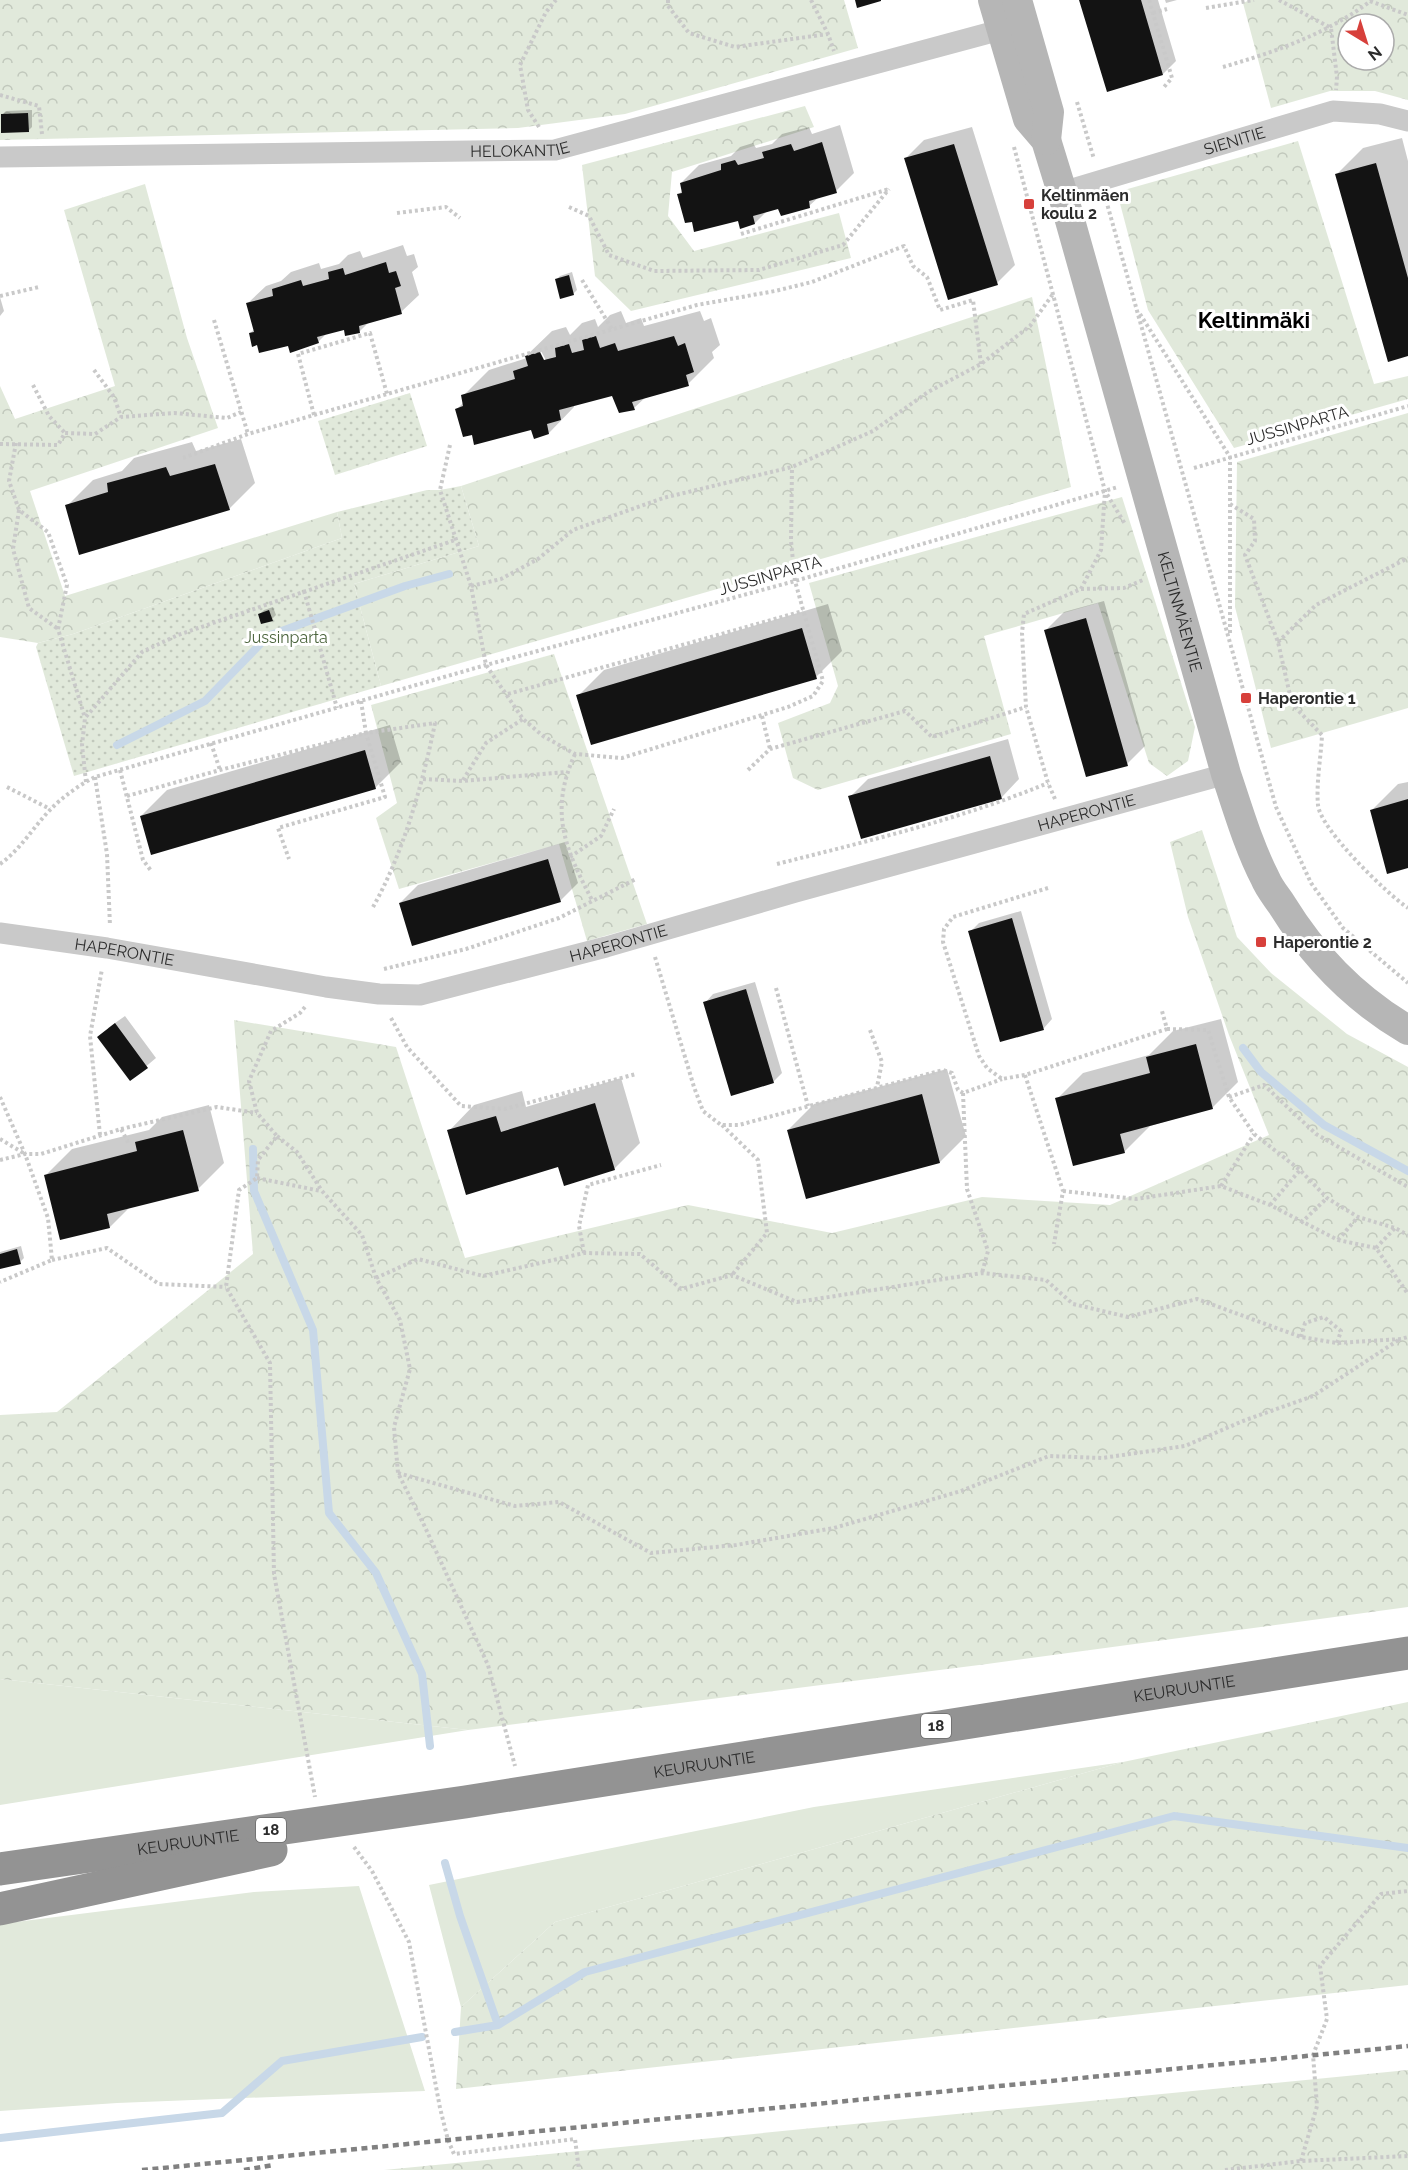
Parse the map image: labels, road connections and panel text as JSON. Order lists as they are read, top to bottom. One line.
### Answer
{"streets":{"highway":["KEURUUNTIE","18"],"main road":["KELTINMÄENTIE"],"street":["SIENITIE","HELOKANTIE","HAPERONTIE"],"path":["JUSSINPARTA"]},"crossings":[["SIENITIE","KELTINMÄENTIE"],["HELOKANTIE","KELTINMÄENTIE"],["KELTINMÄENTIE","HAPERONTIE"]],"districts":["Keltinmäki"],"parks":["Jussinparta"],"places":{"transit":["Keltinmäen koulu 2","Haperontie 1","Haperontie 2"]},"north":"bottom right"}
